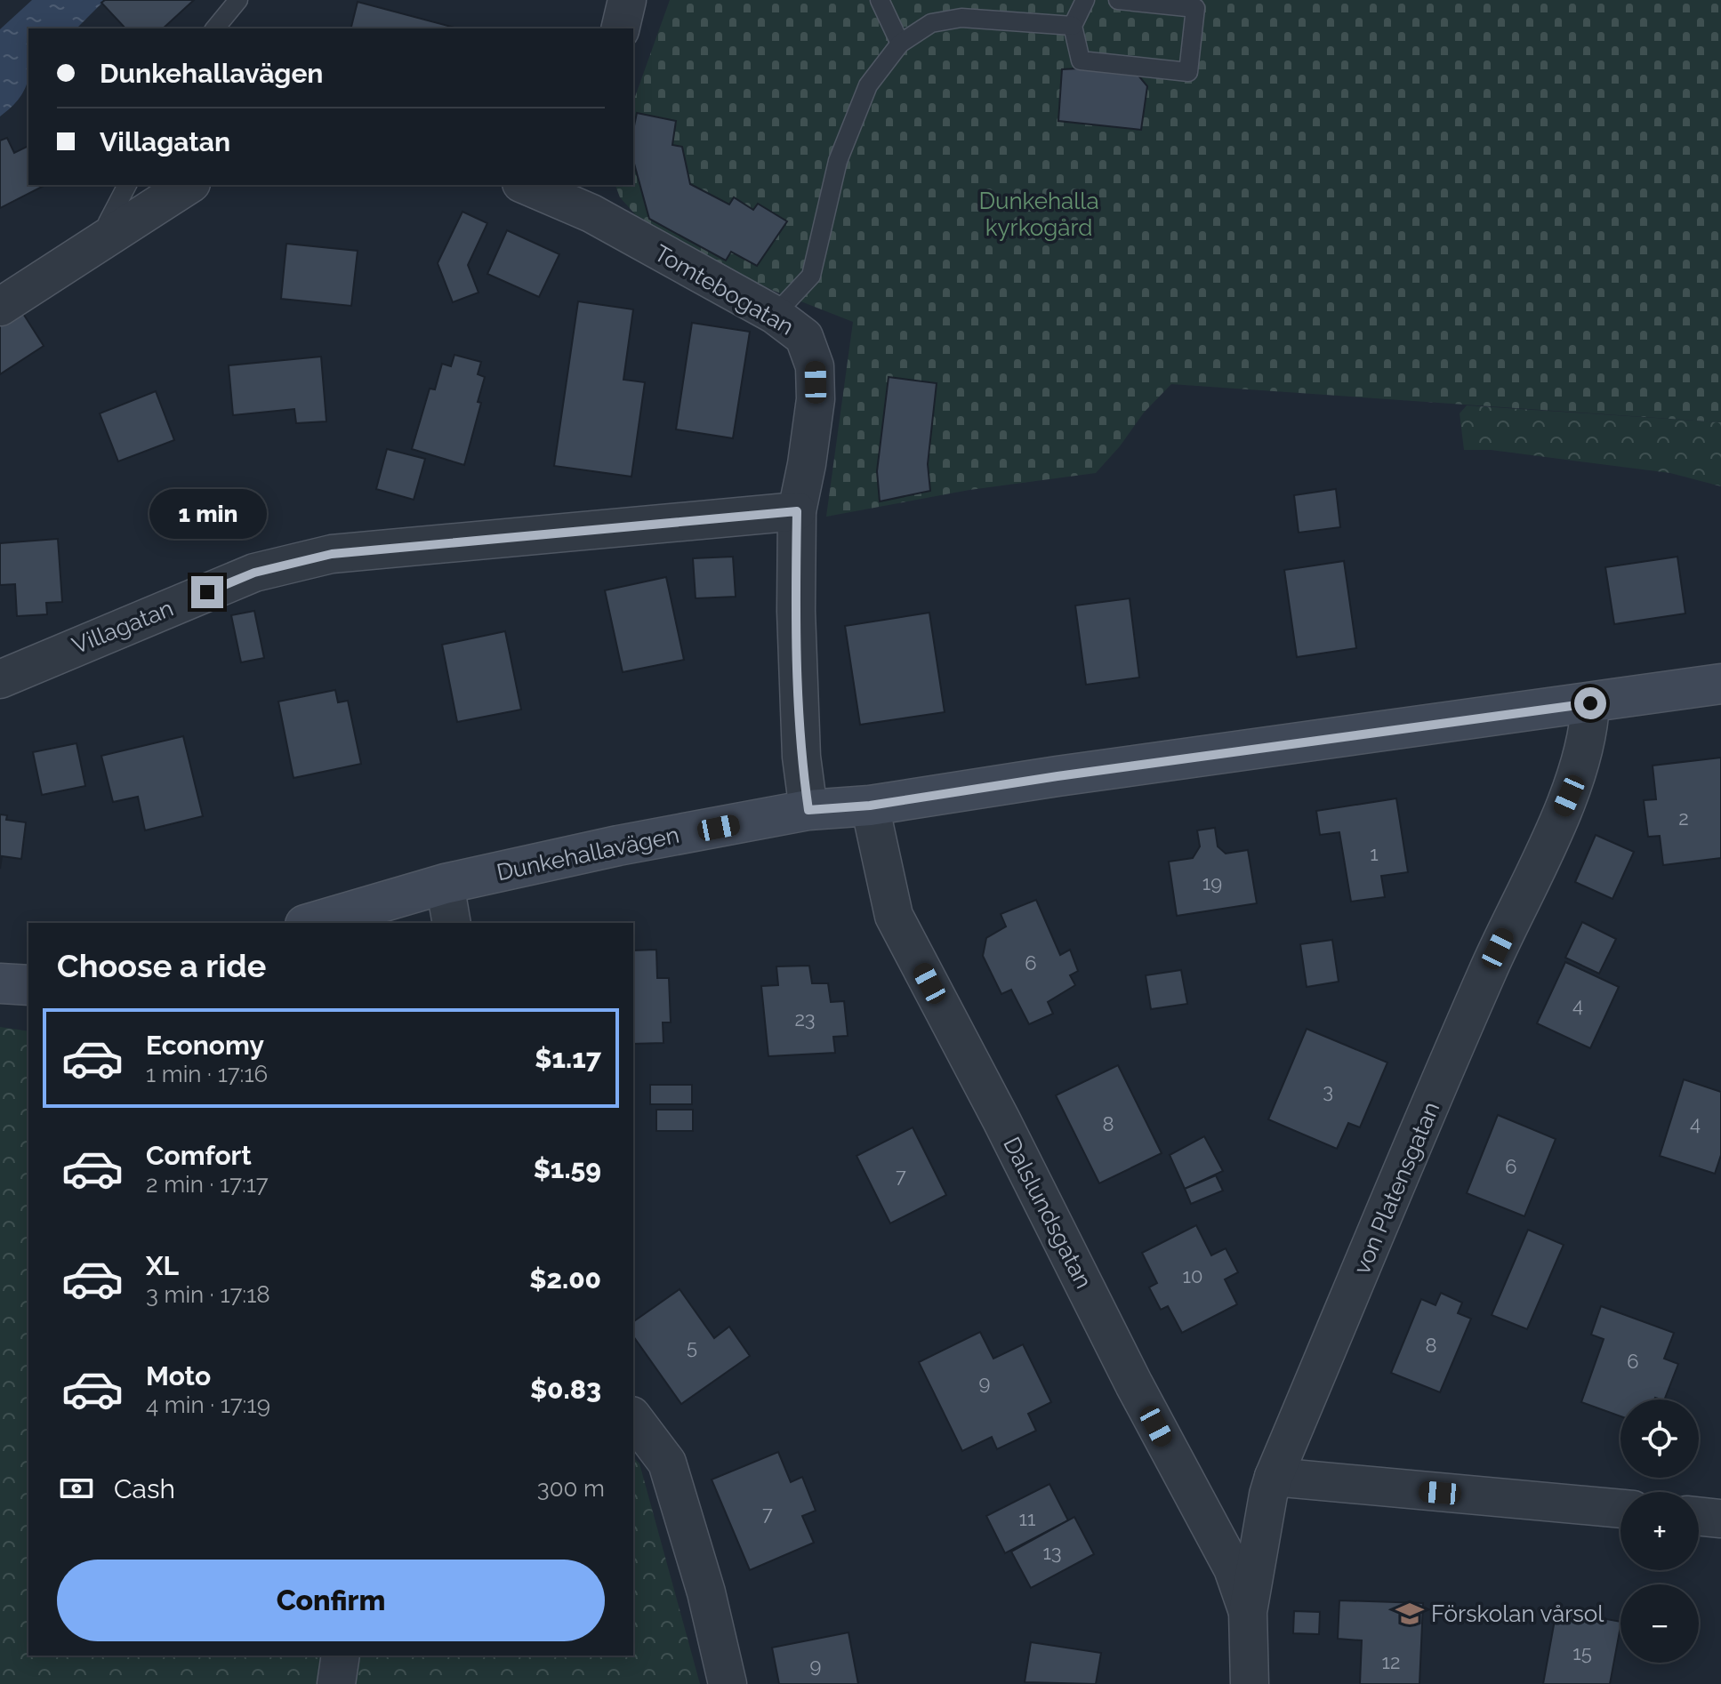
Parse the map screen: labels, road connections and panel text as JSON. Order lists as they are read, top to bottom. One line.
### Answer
{"streets":{"street":["Tomtebogatan","Villagatan","Dunkehallavägen","von Platensgatan","Dalslundsgatan"]},"crossings":[["Tomtebogatan","Villagatan"],["Tomtebogatan","Dunkehallavägen"],["Dunkehallavägen","von Platensgatan"],["Dunkehallavägen","Dalslundsgatan"],["von Platensgatan","Dalslundsgatan"]],"parks":["Dunkehalla kyrkogård"],"places":{"school or university":["Förskolan vårsol"]},"house_numbers":["2","1","19","6","4","23","3","4","8","6","7","10","8","5","6","9","7","11","13","15","12","9"],"page":{"banner":["Dunkehallavägen","Villagatan"],"bubble":"1 min","heading":"Choose a ride","list":[{"name":"Economy","note":"1 min · 17:16","value":"$1.17"},{"name":"Comfort","note":"2 min · 17:17","value":"$1.59"},{"name":"XL","note":"3 min · 17:18","value":"$2.00"},{"name":"Moto","note":"4 min · 17:19","value":"$0.83"}],"map_buttons":["+","−"],"pay":["Cash","300 m"],"buttons":"Confirm"}}
